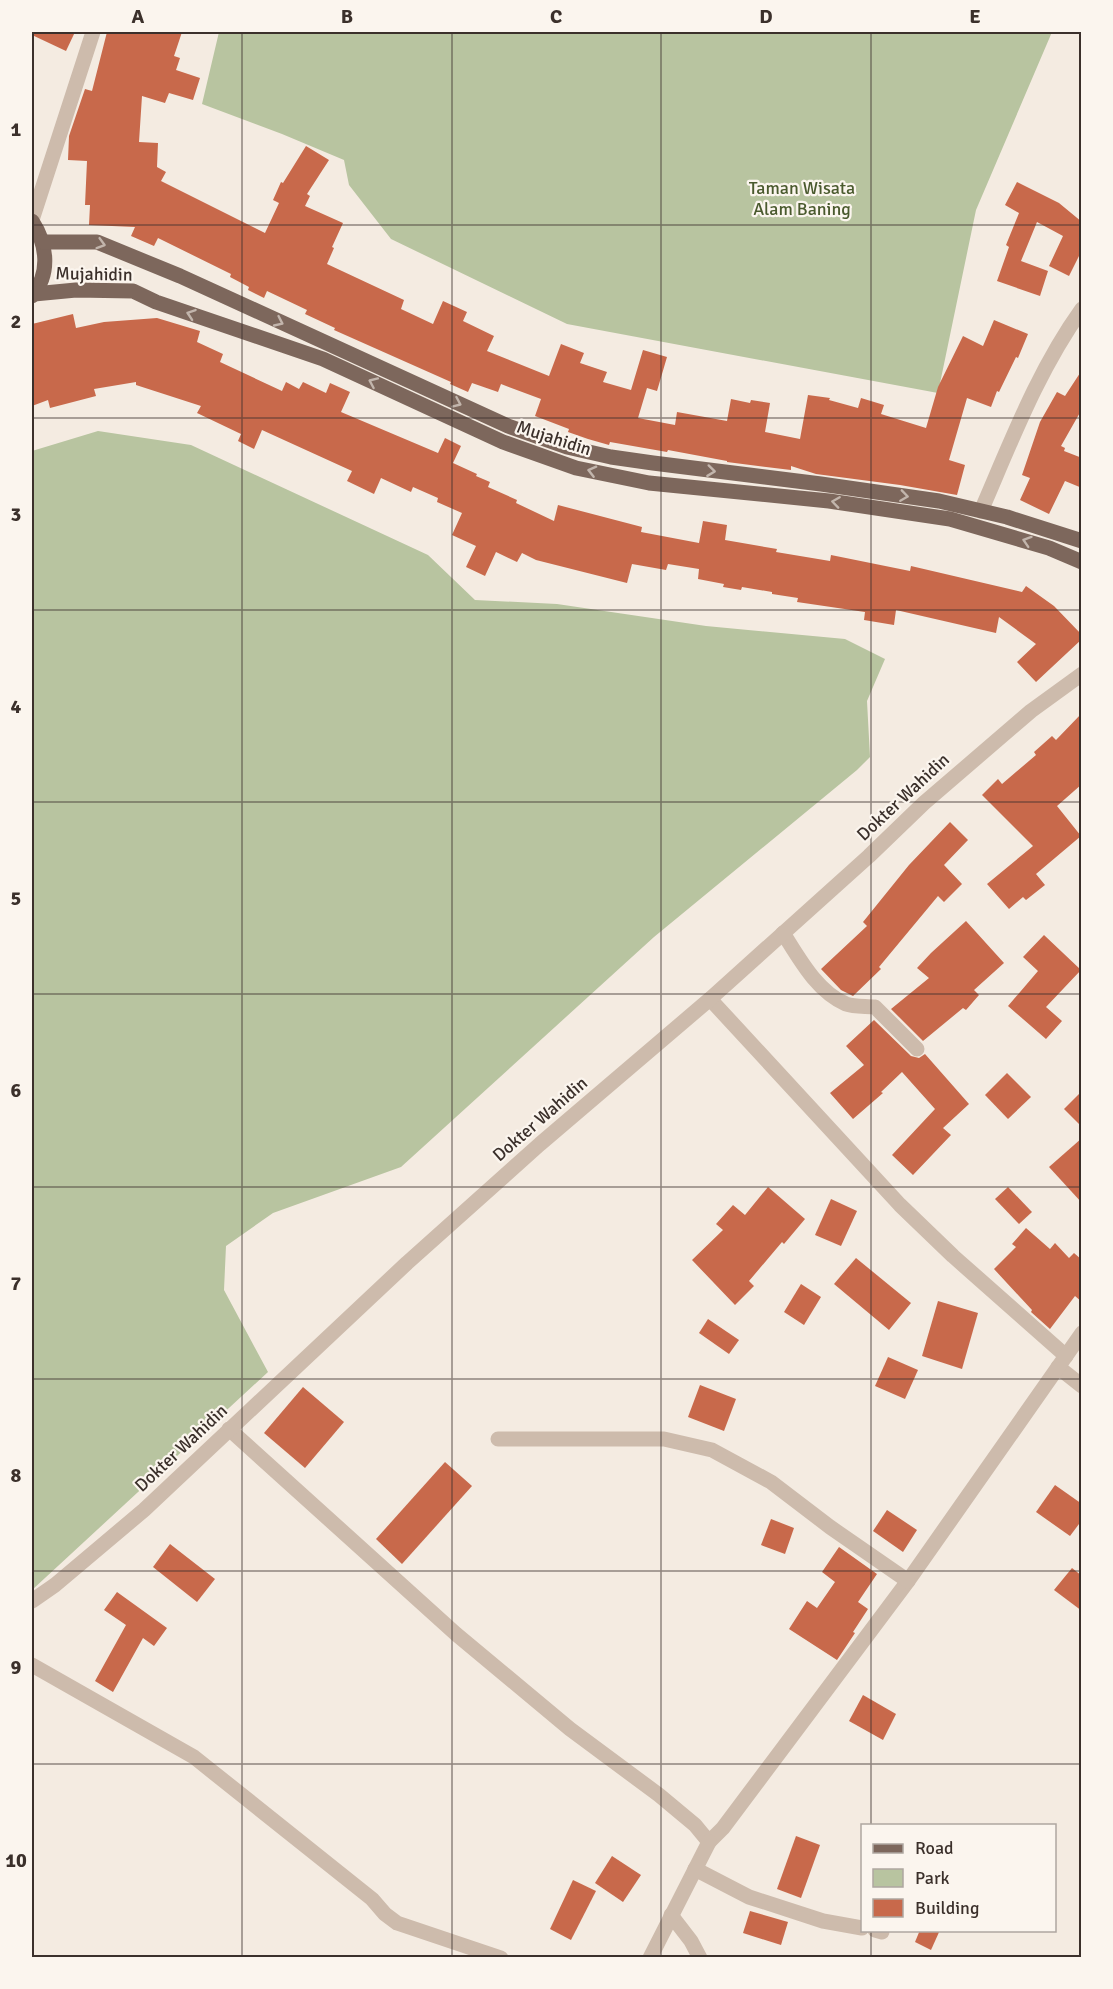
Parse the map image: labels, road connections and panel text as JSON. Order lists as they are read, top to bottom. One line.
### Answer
{"streets":{"main road":["Mujahidin"],"street":["Dokter Wahidin"]},"parks":["Taman Wisata Alam Baning"],"legend":["Road","Park","Building"],"grid":{"columns":["A","B","C","D","E"],"rows":["1","2","3","4","5","6","7","8","9","10"]}}
